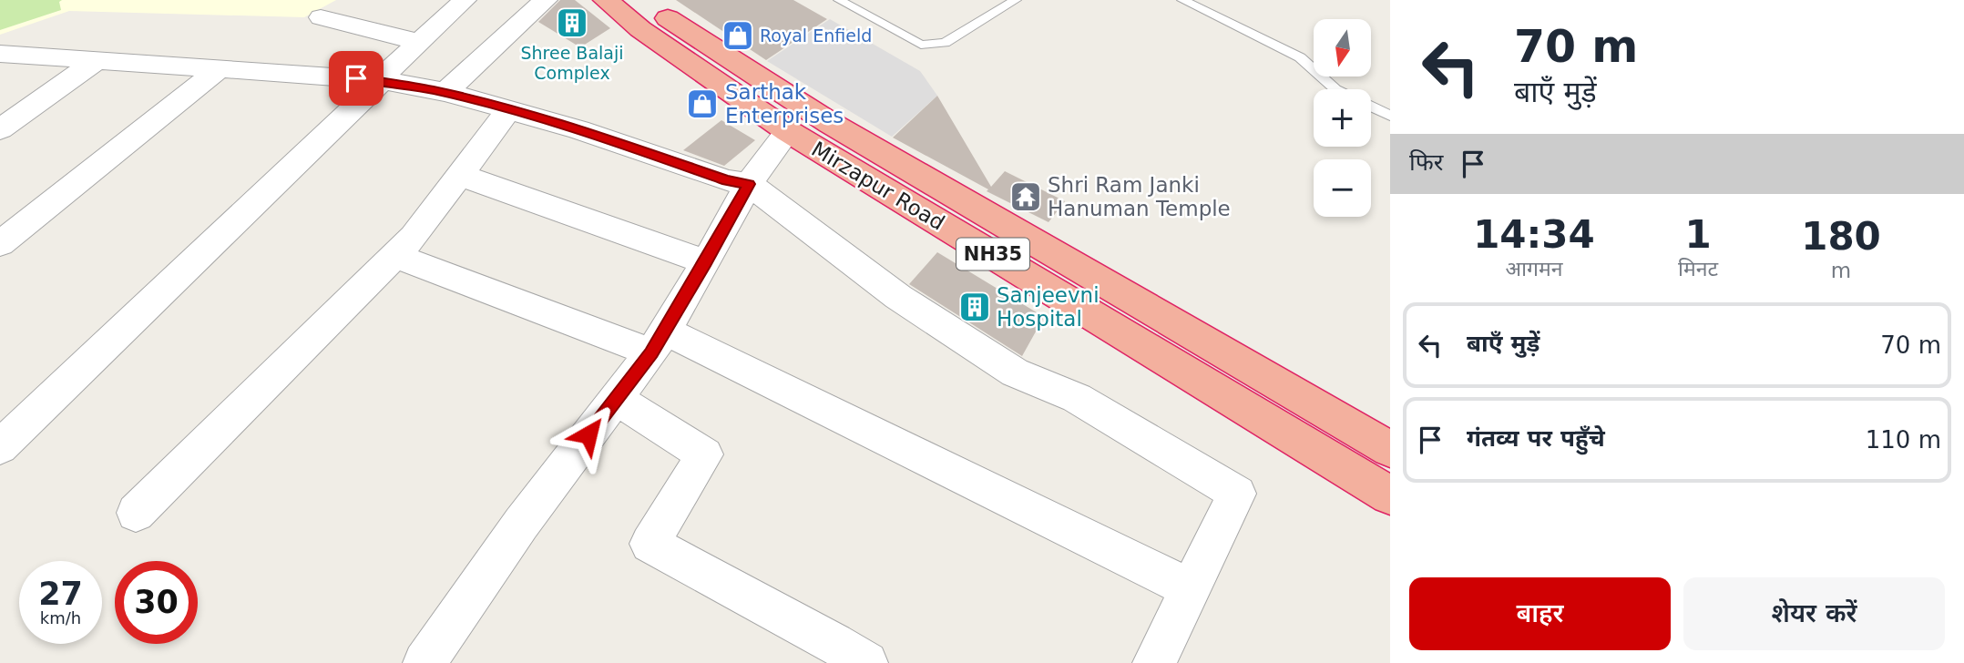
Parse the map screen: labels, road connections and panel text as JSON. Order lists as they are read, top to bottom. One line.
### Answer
{"streets":{"highway":["Mirzapur Road","NH35"]},"places":{"building":["Shree Balaji Complex","Sanjeevni Hospital"],"shop":["Royal Enfield","Sarthak Enterprises"],"temple":["Shri Ram Janki Hanuman Temple"]},"north":"bottom","page":{"turn":["70 m","बाएँ मुड़ें"],"map_buttons":["+","−"],"then":"फिर","eta":["14:34","आगमन","1","मिनट","180","m"],"list":[{"name":"बाएँ मुड़ें","value":"70 m"},{"name":"गंतव्य पर पहुँचे","value":"110 m"}],"speed":"27 km/h","limit":"30","buttons":["बाहर","शेयर करें"]}}
